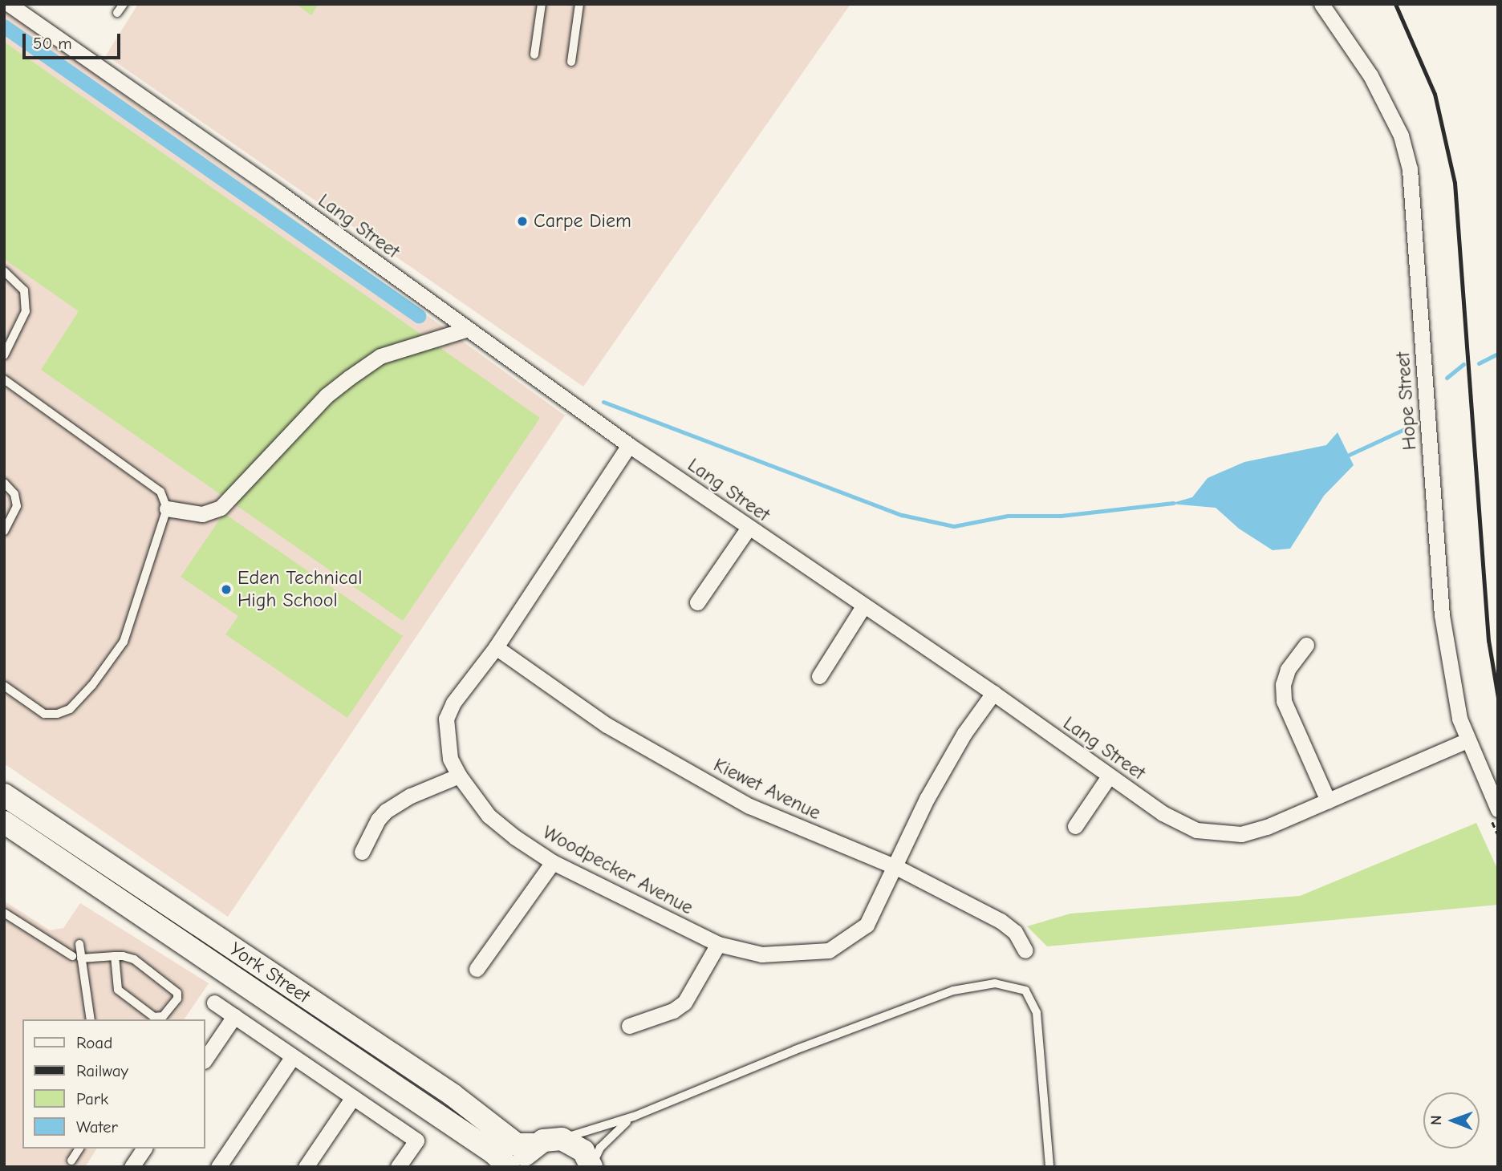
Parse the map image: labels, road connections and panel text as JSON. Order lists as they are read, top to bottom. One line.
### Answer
{"streets":{"main road":["York Street"],"street":["Lang Street","Hope Street","Kiewet Avenue","Woodpecker Avenue"]},"crossings":[["Lang Street","Hope Street"],["Lang Street","Woodpecker Avenue"],["Kiewet Avenue","Woodpecker Avenue"]],"places":["Carpe Diem","Eden Technical High School"],"legend":["Road","Railway","Park","Water"],"scale_bar":"50 m","north":"left"}
